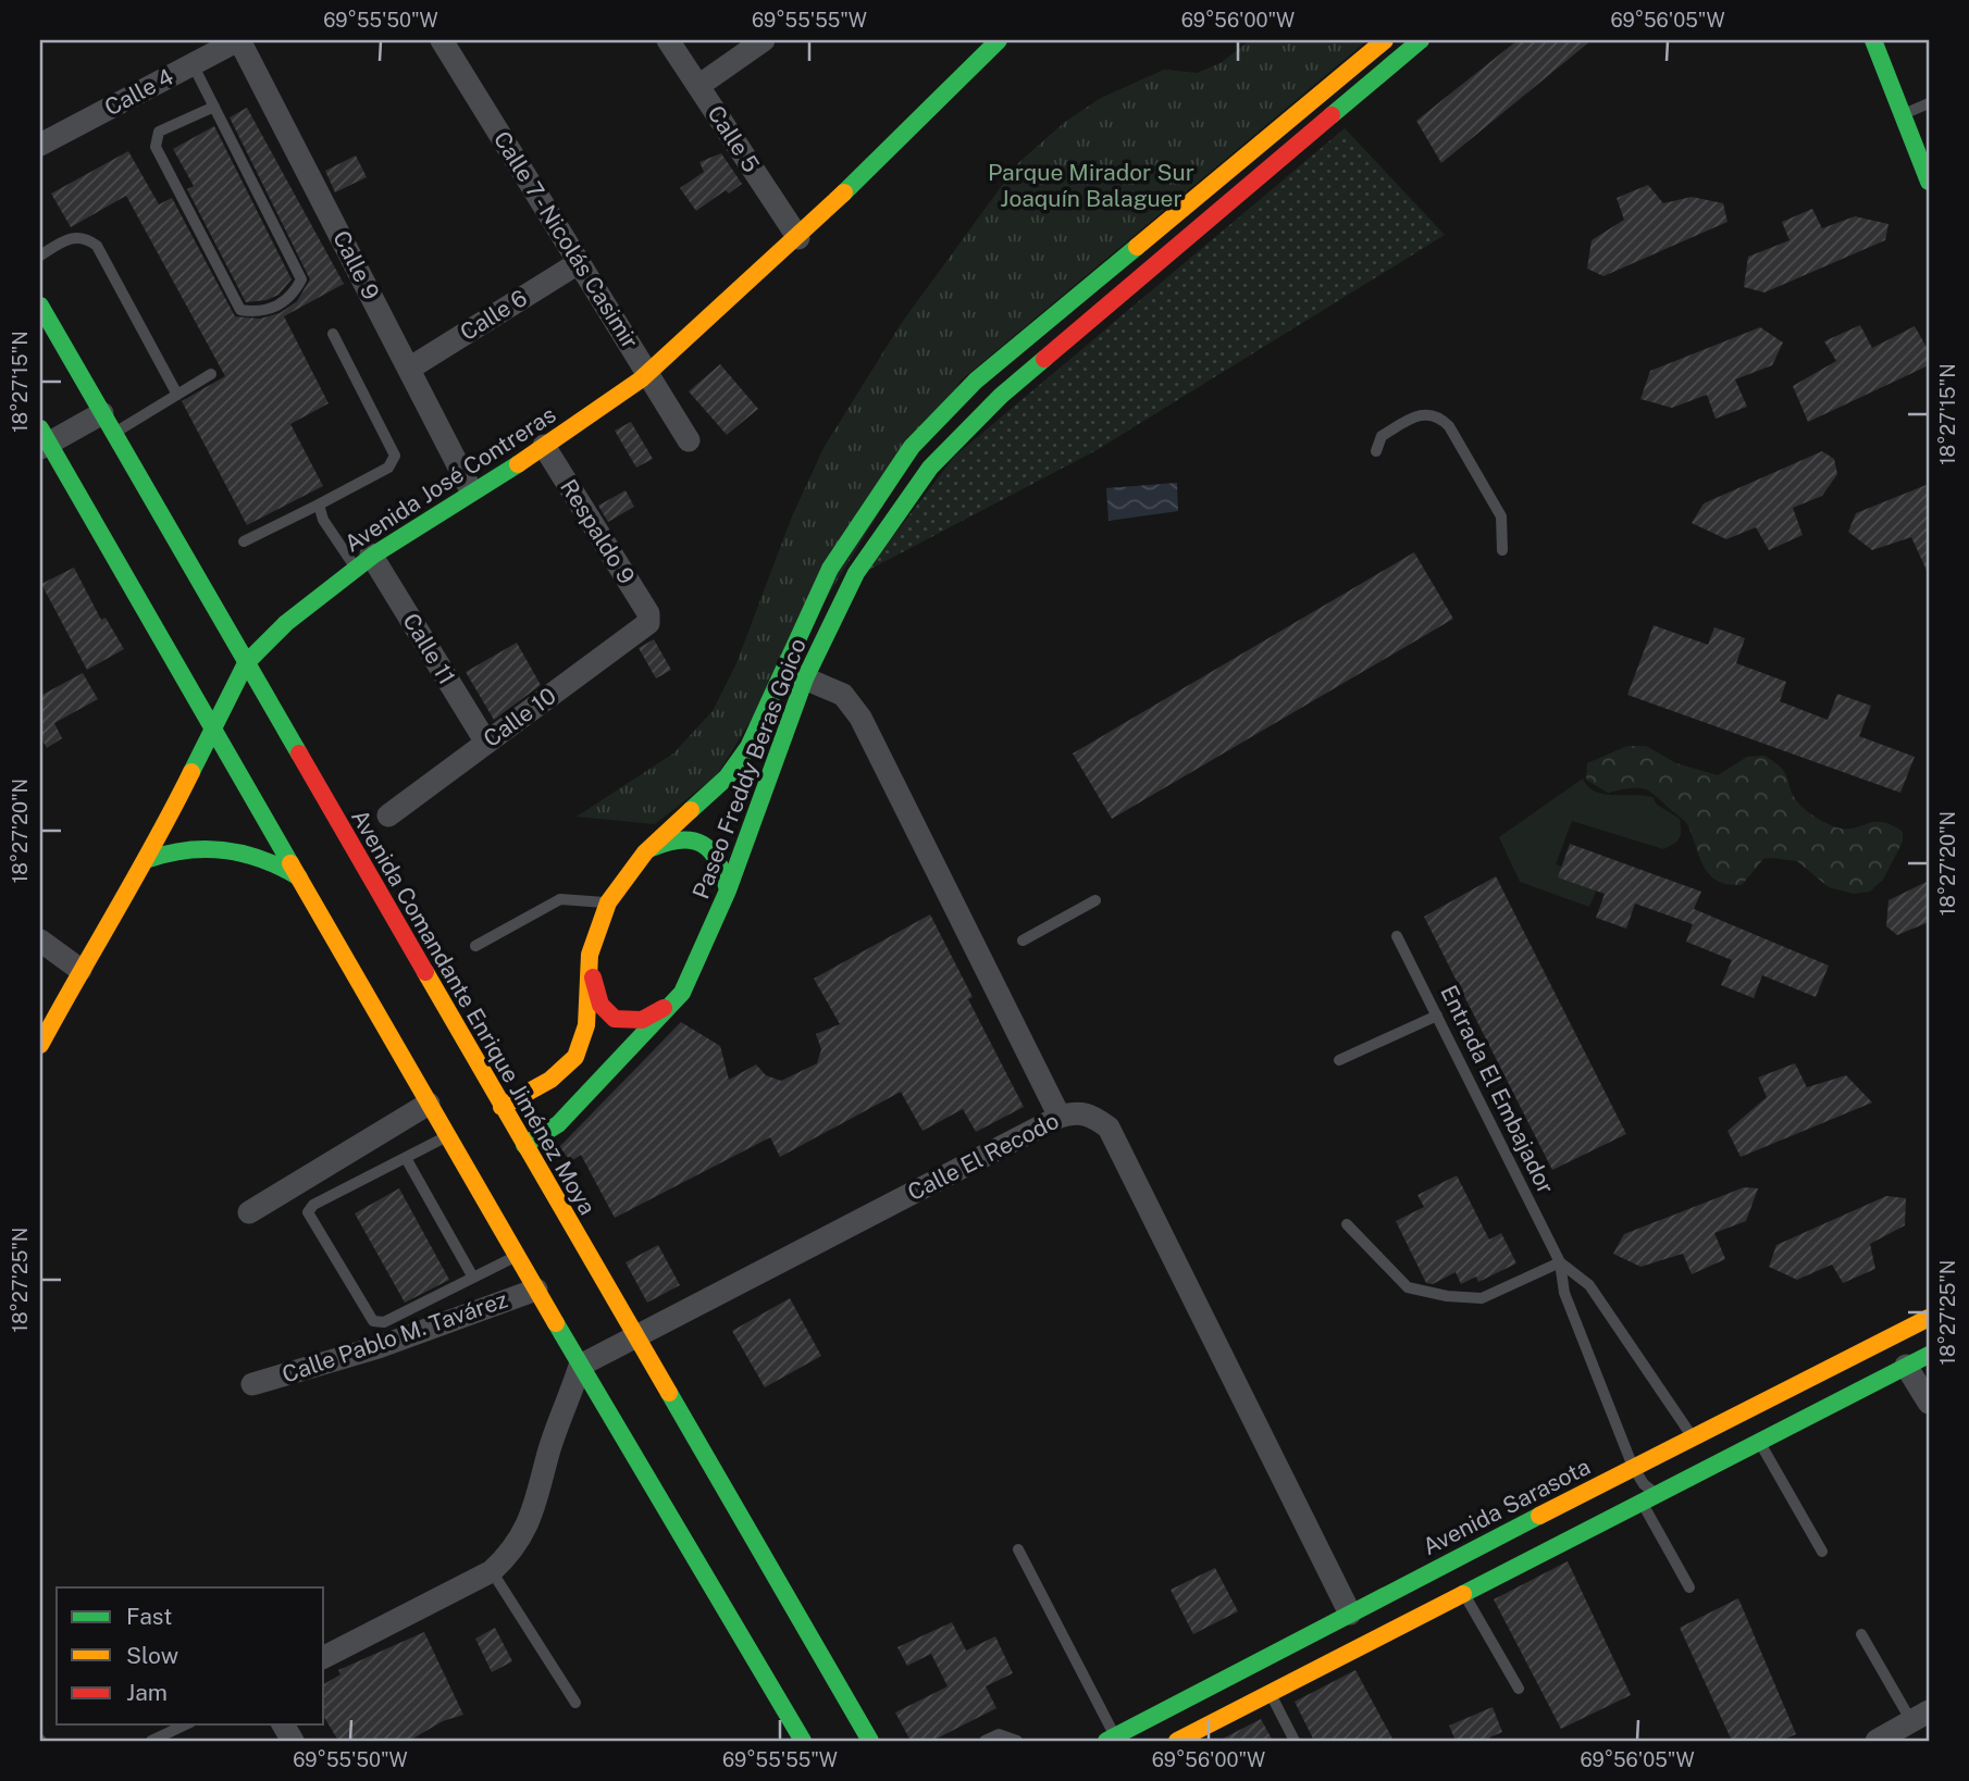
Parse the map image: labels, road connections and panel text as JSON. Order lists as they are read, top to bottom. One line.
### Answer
{"streets":{"main road":["Avenida José Contreras","Paseo Freddy Beras Goico","Avenida Comandante Enrique Jiménez Moya","Avenida Sarasota"],"street":["Calle 4","Calle 5","Calle 7 - Nicolás Casimir","Calle 9","Calle 6","Respaldo 9","Calle 11","Calle 10","Calle El Recodo","Calle Pablo M. Tavárez"],"lane":["Entrada El Embajador"]},"crossings":[["Calle 4","Calle 9"],["Calle 5","Avenida José Contreras"],["Calle 7 - Nicolás Casimir","Calle 6"],["Calle 7 - Nicolás Casimir","Avenida José Contreras"],["Calle 9","Calle 6"],["Calle 9","Avenida José Contreras"],["Avenida José Contreras","Respaldo 9"],["Avenida José Contreras","Calle 11"],["Avenida José Contreras","Avenida Comandante Enrique Jiménez Moya"],["Respaldo 9","Calle 10"],["Calle 11","Calle 10"],["Paseo Freddy Beras Goico","Avenida Comandante Enrique Jiménez Moya"],["Avenida Comandante Enrique Jiménez Moya","Calle El Recodo"],["Entrada El Embajador","Avenida Sarasota"],["Calle El Recodo","Avenida Sarasota"]],"parks":["Parque Mirador Sur Joaquín Balaguer"],"legend":["Fast","Slow","Jam"],"coordinates":["69°55'50\"W","69°55'55\"W","69°56'00\"W","69°56'05\"W","18°27'15\"N","18°27'20\"N","18°27'25\"N"]}
